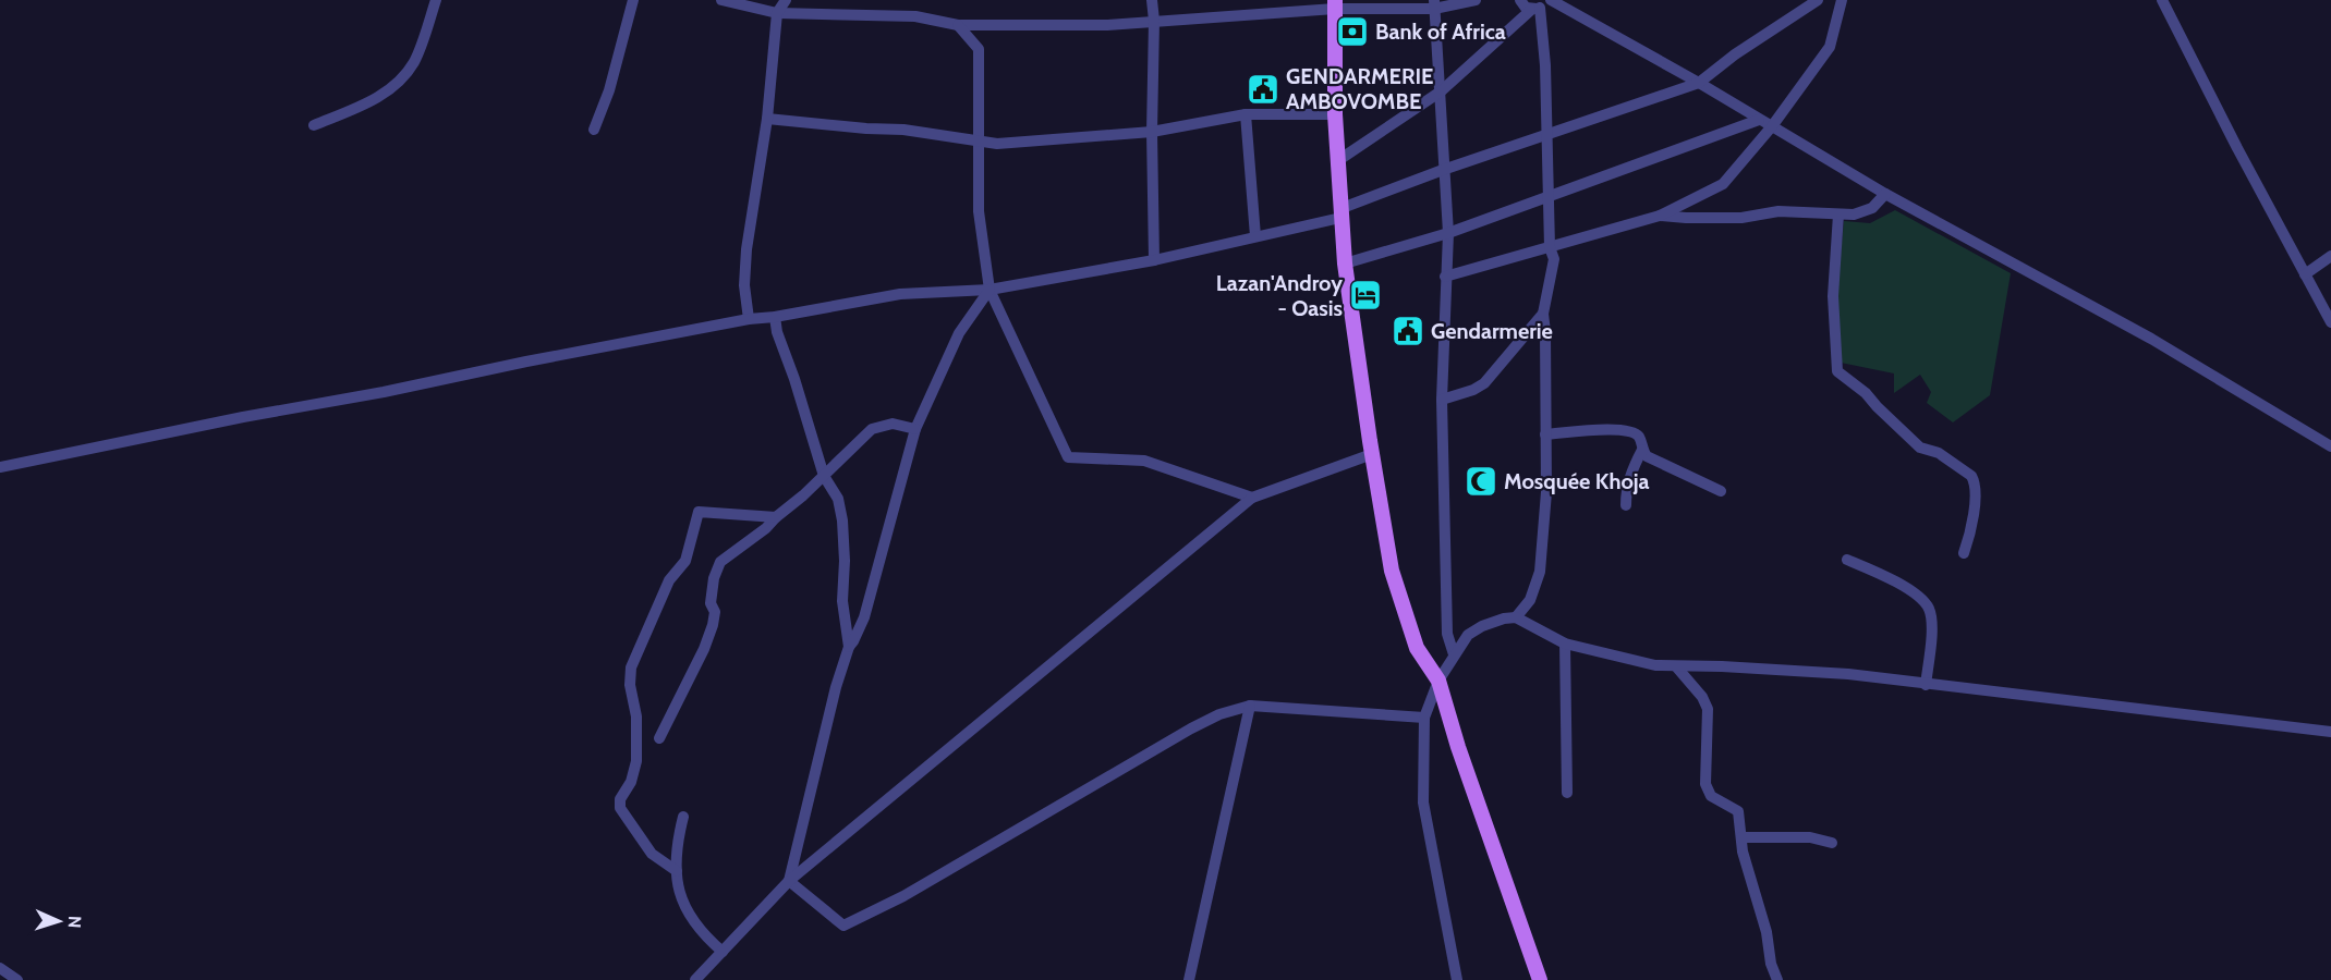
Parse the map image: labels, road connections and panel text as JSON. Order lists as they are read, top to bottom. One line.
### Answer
{"places":{"bank":["Bank of Africa"],"public building":["GENDARMERIE AMBOVOMBE","Gendarmerie"],"hotel":["Lazan'Androy - Oasis"],"mosque":["Mosquée Khoja"]},"north":"right"}
